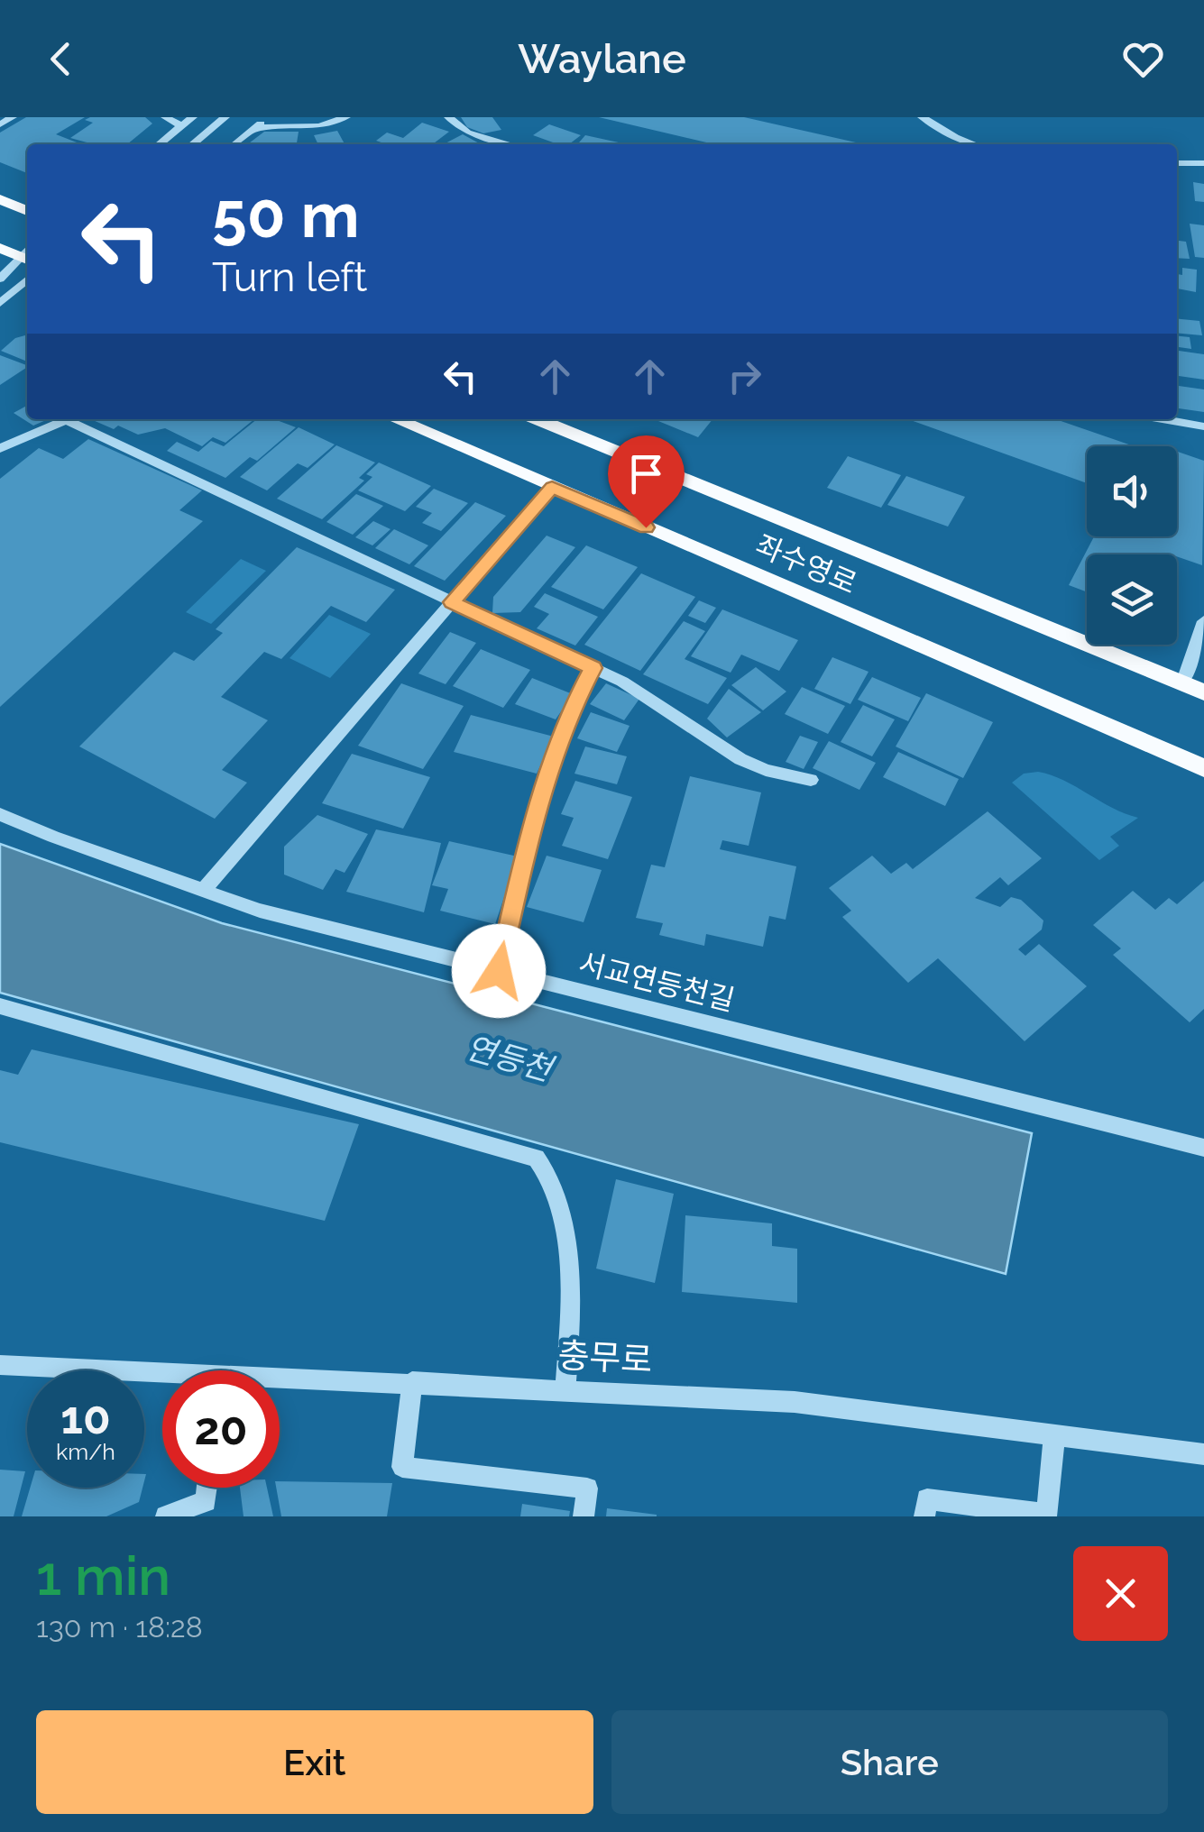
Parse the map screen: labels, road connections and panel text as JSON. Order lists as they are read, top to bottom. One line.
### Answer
{"streets":{"main road":["좌수영로"],"street":["서교연등천길","충무로"]},"water":["연등천"],"page":{"header":"Waylane","turn":["50 m","Turn left"],"speed":"10 km/h","limit":"20","heading":["1 min","130 m · 18:28"],"buttons":["Exit","Share"]}}
